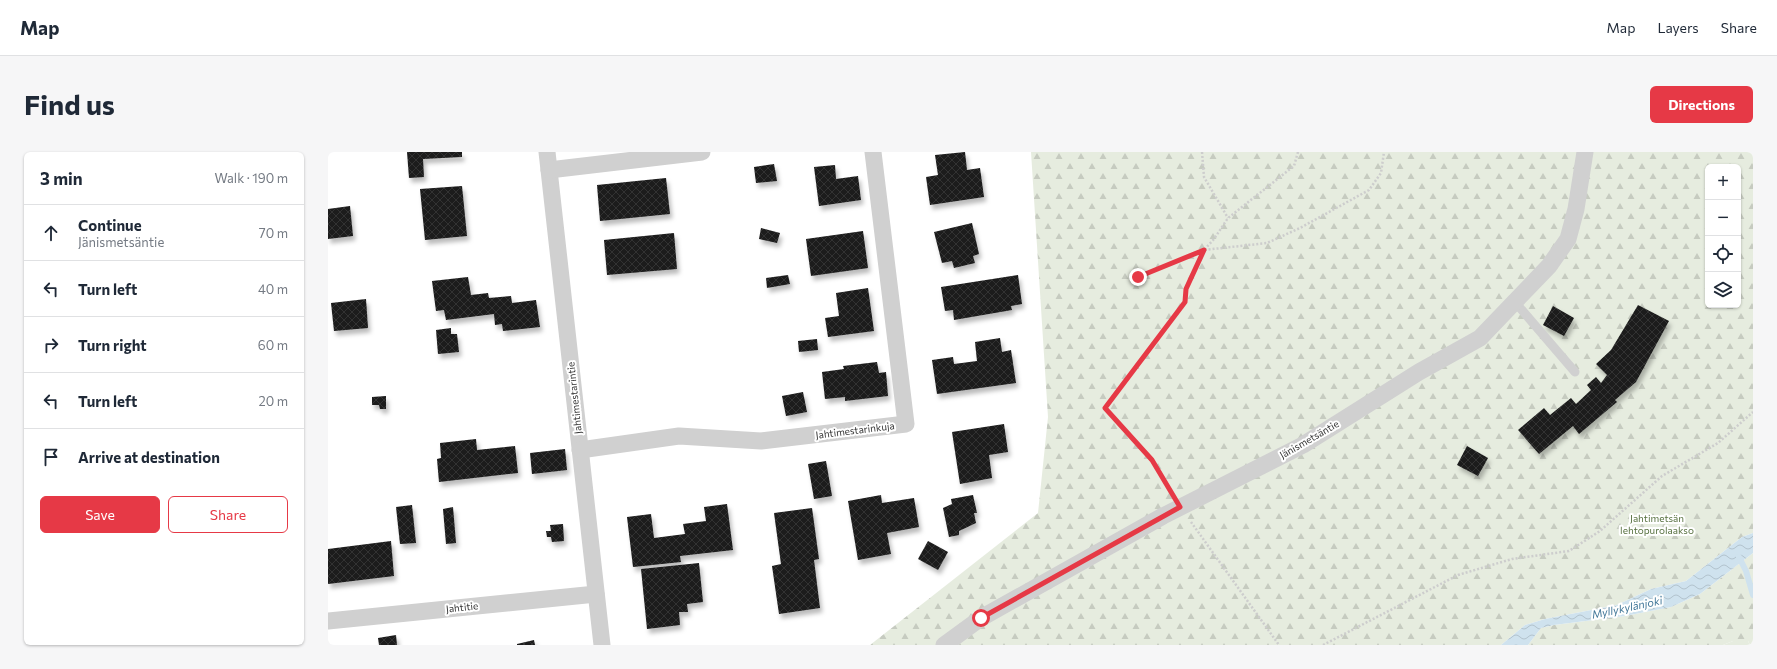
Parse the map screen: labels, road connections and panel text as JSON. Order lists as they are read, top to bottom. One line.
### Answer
{"streets":{"street":["Jahtimestarintie","Jahtimestarinkuja","Jänismetsäntie","Jahtitie"]},"crossings":[["Jahtimestarintie","Jahtimestarinkuja"],["Jahtimestarintie","Jahtitie"]],"water":["Myllykylänjoki"],"parks":["Jahtimetsän lehtopurolaakso"],"page":{"header":"Map","nav":["Map","Layers","Share"],"buttons":["Directions",["Save","Share"]],"title":"Find us","heading":["3 min","Walk · 190 m"],"map_buttons":["+","−"],"list":[["Continue","Jänismetsäntie","70 m"],["Turn left","40 m"],["Turn right","60 m"],["Turn left","20 m"],"Arrive at destination"]}}
